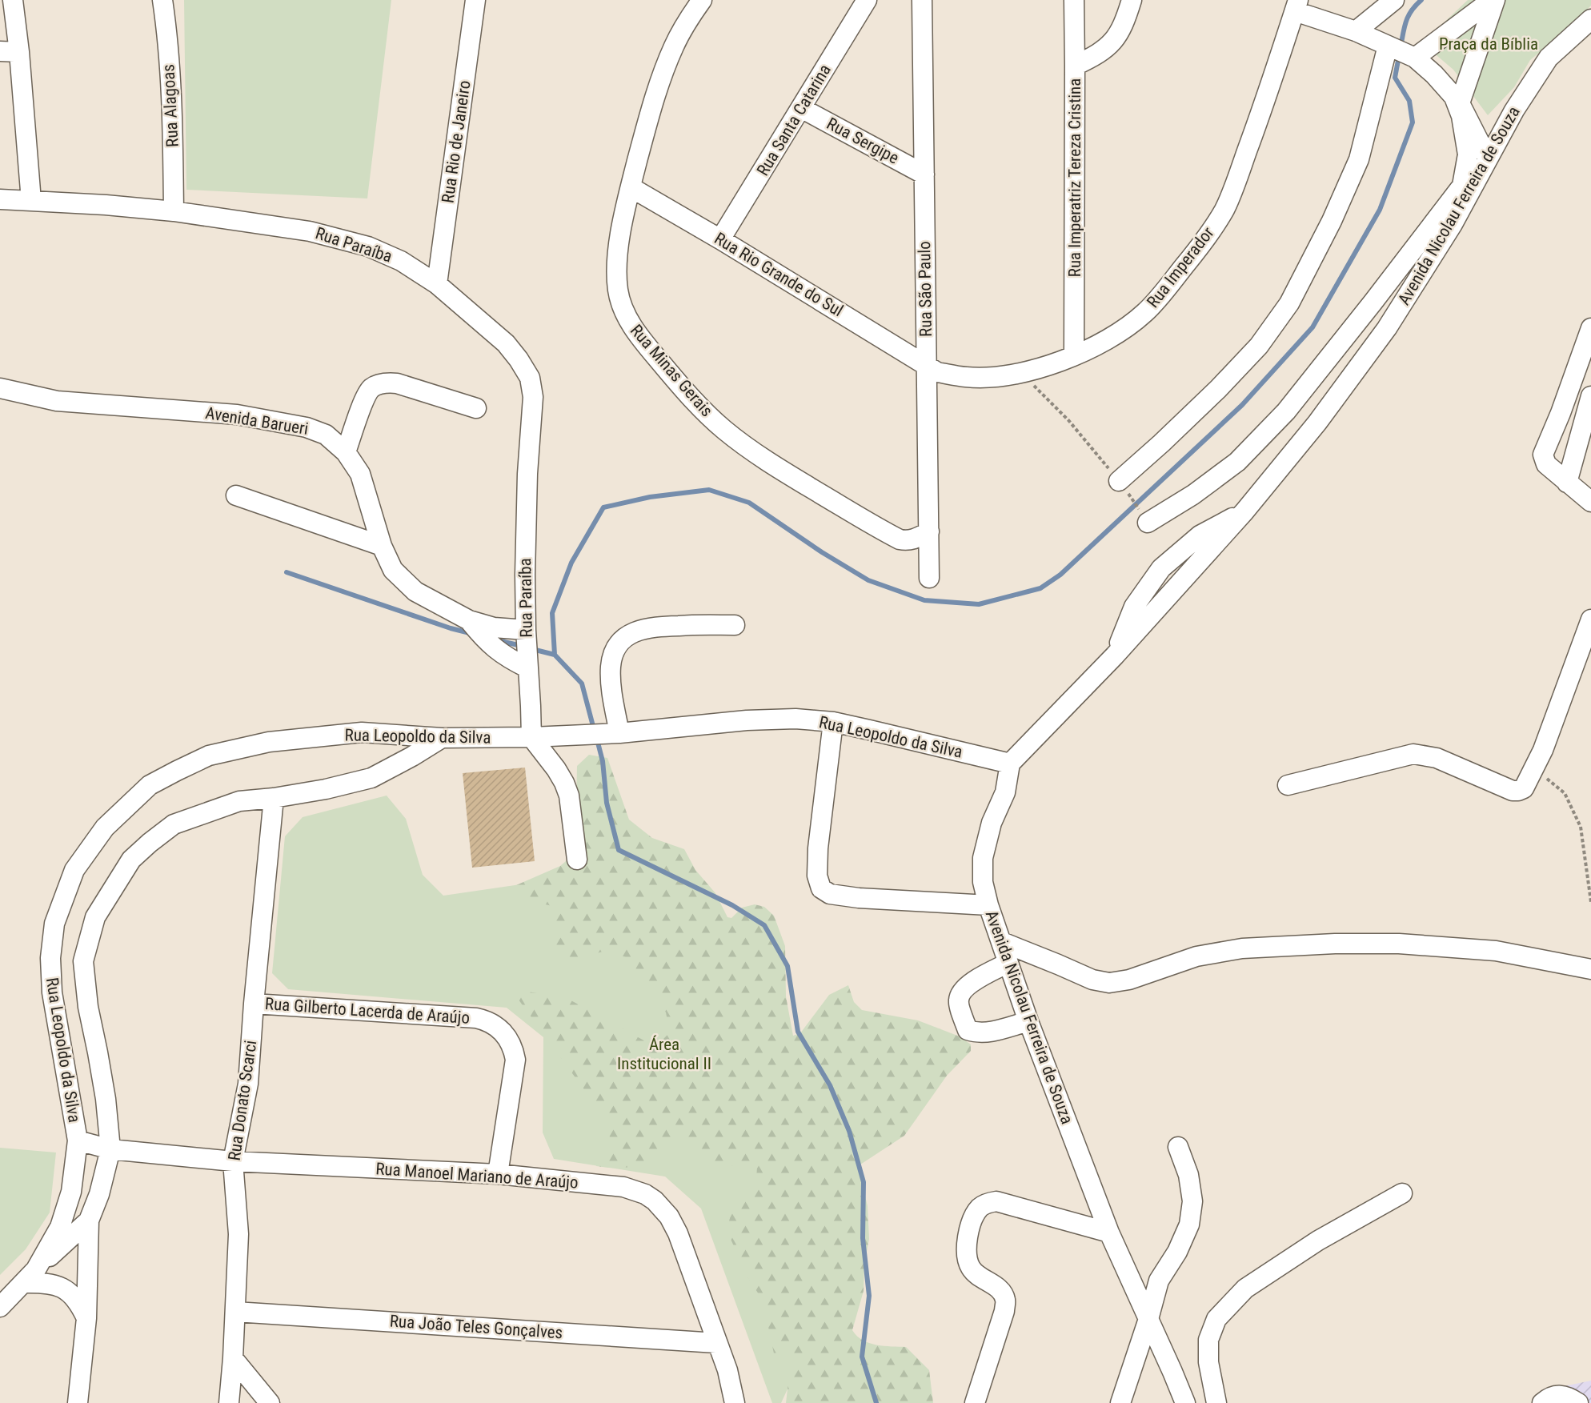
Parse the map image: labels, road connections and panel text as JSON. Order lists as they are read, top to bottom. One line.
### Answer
{"streets":{"street":["Rua Alagoas","Rua Santa Catarina","Rua Sergipe","Rua Rio de Janeiro","Rua Imperatriz Tereza Cristina","Avenida Nicolau Ferreira de Souza","Rua Paraíba","Rua Imperador","Rua Rio Grande do Sul","Rua São Paulo","Rua Minas Gerais","Avenida Barueri","Rua Leopoldo da Silva","Rua Gilberto Lacerda de Araújo","Rua Donato Scarci","Rua Manoel Mariano de Araújo","Rua João Teles Gonçalves"]},"crossings":[["Rua Alagoas","Rua Paraíba"],["Rua Santa Catarina","Rua Sergipe"],["Rua Santa Catarina","Rua Rio Grande do Sul"],["Rua Sergipe","Rua São Paulo"],["Rua Rio de Janeiro","Rua Paraíba"],["Rua Imperatriz Tereza Cristina","Rua Imperador"],["Avenida Nicolau Ferreira de Souza","Rua Leopoldo da Silva"],["Rua Paraíba","Avenida Barueri"],["Rua Paraíba","Rua Leopoldo da Silva"],["Rua Imperador","Rua Rio Grande do Sul"],["Rua Imperador","Rua São Paulo"],["Rua Rio Grande do Sul","Rua São Paulo"],["Rua Rio Grande do Sul","Rua Minas Gerais"],["Rua São Paulo","Rua Minas Gerais"],["Rua Leopoldo da Silva","Rua Manoel Mariano de Araújo"],["Rua Gilberto Lacerda de Araújo","Rua Donato Scarci"],["Rua Gilberto Lacerda de Araújo","Rua Manoel Mariano de Araújo"],["Rua Donato Scarci","Rua Manoel Mariano de Araújo"],["Rua Donato Scarci","Rua João Teles Gonçalves"],["Rua Manoel Mariano de Araújo","Rua João Teles Gonçalves"]],"parks":["Praça da Bíblia","Área Institucional II"]}
